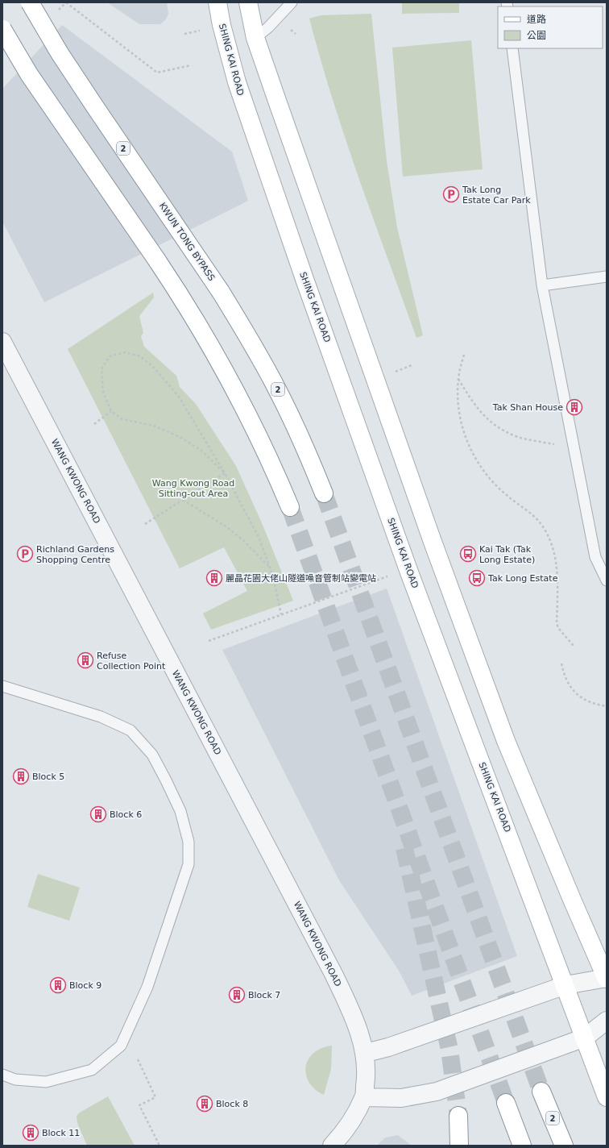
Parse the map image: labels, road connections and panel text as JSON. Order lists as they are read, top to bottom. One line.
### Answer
{"streets":{"main road":["SHING KAI ROAD","2","KWUN TONG BYPASS"],"street":["WANG KWONG ROAD"]},"parks":["Wang Kwong Road Sitting-out Area"],"places":{"parking":["Tak Long Estate Car Park","Richland Gardens Shopping Centre"],"building":["Tak Shan House","麗晶花園大佬山隧道噪音管制站變電站","Refuse Collection Point","Block 5","Block 6","Block 9","Block 7","Block 8","Block 11"],"bus stop":["Kai Tak (Tak Long Estate)","Tak Long Estate"]},"legend":["道路","公園"]}
